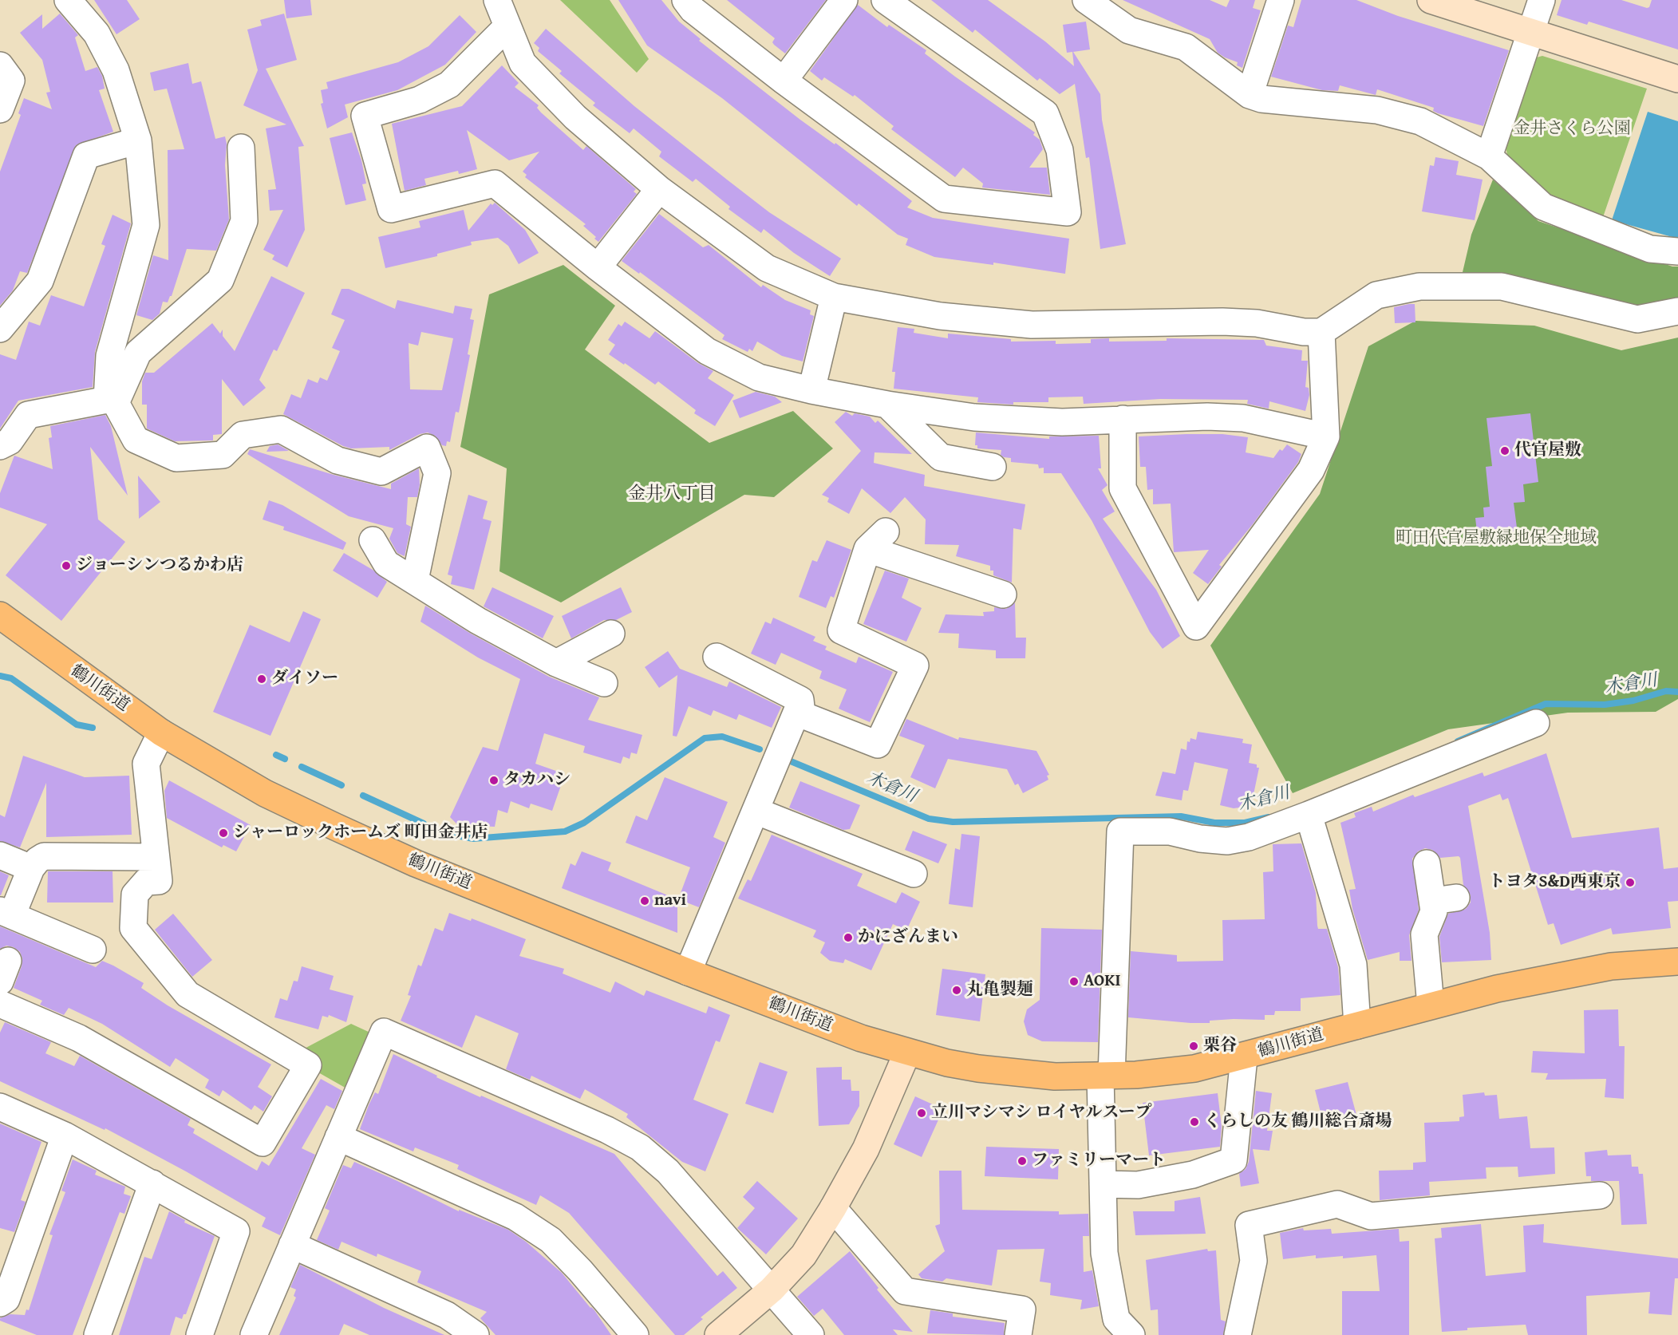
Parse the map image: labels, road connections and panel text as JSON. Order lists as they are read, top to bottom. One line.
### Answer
{"streets":{"main road":["鶴川街道"]},"districts":["金井八丁目"],"water":["木倉川"],"parks":["金井さくら公園","町田代官屋敷緑地保全地域"],"places":["代官屋敷","ジョーシンつるかわ店","ダイソー","タカハシ","シャーロックホームズ 町田金井店","トヨタS&D西東京","navi","かにざんまい","AOKI","丸亀製麺","栗谷","立川マシマシ ロイヤルスープ","くらしの友 鶴川総合斎場","ファミリーマート"]}
